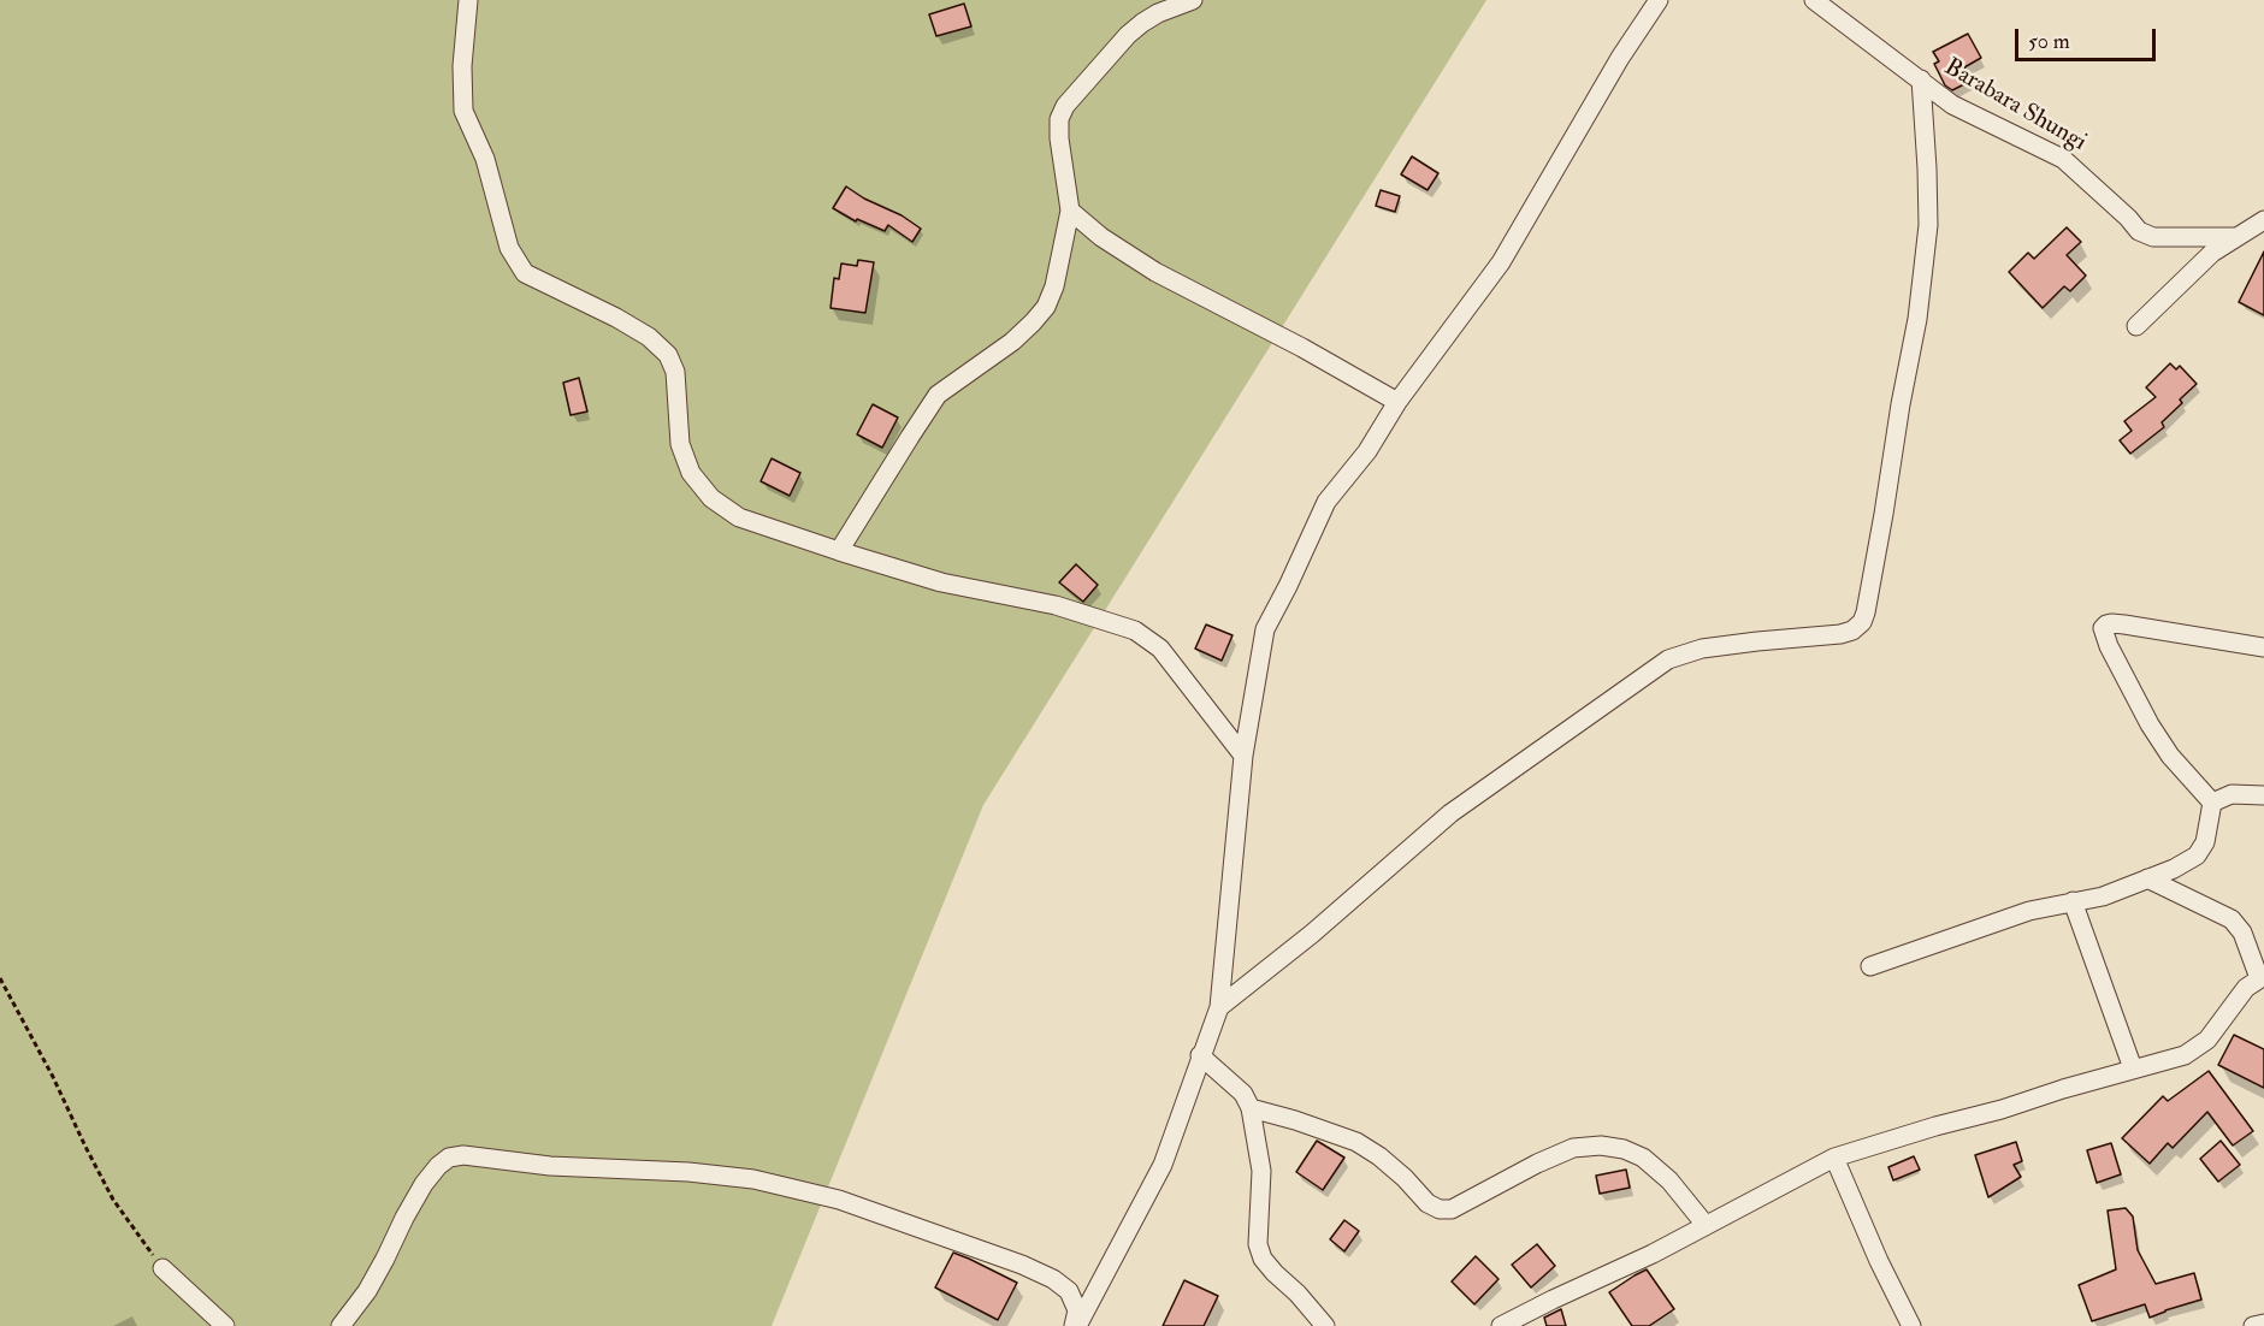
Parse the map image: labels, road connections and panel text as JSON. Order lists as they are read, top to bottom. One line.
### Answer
{"streets":{"street":["Barabara Shungi"]},"scale_bar":"50 m"}
